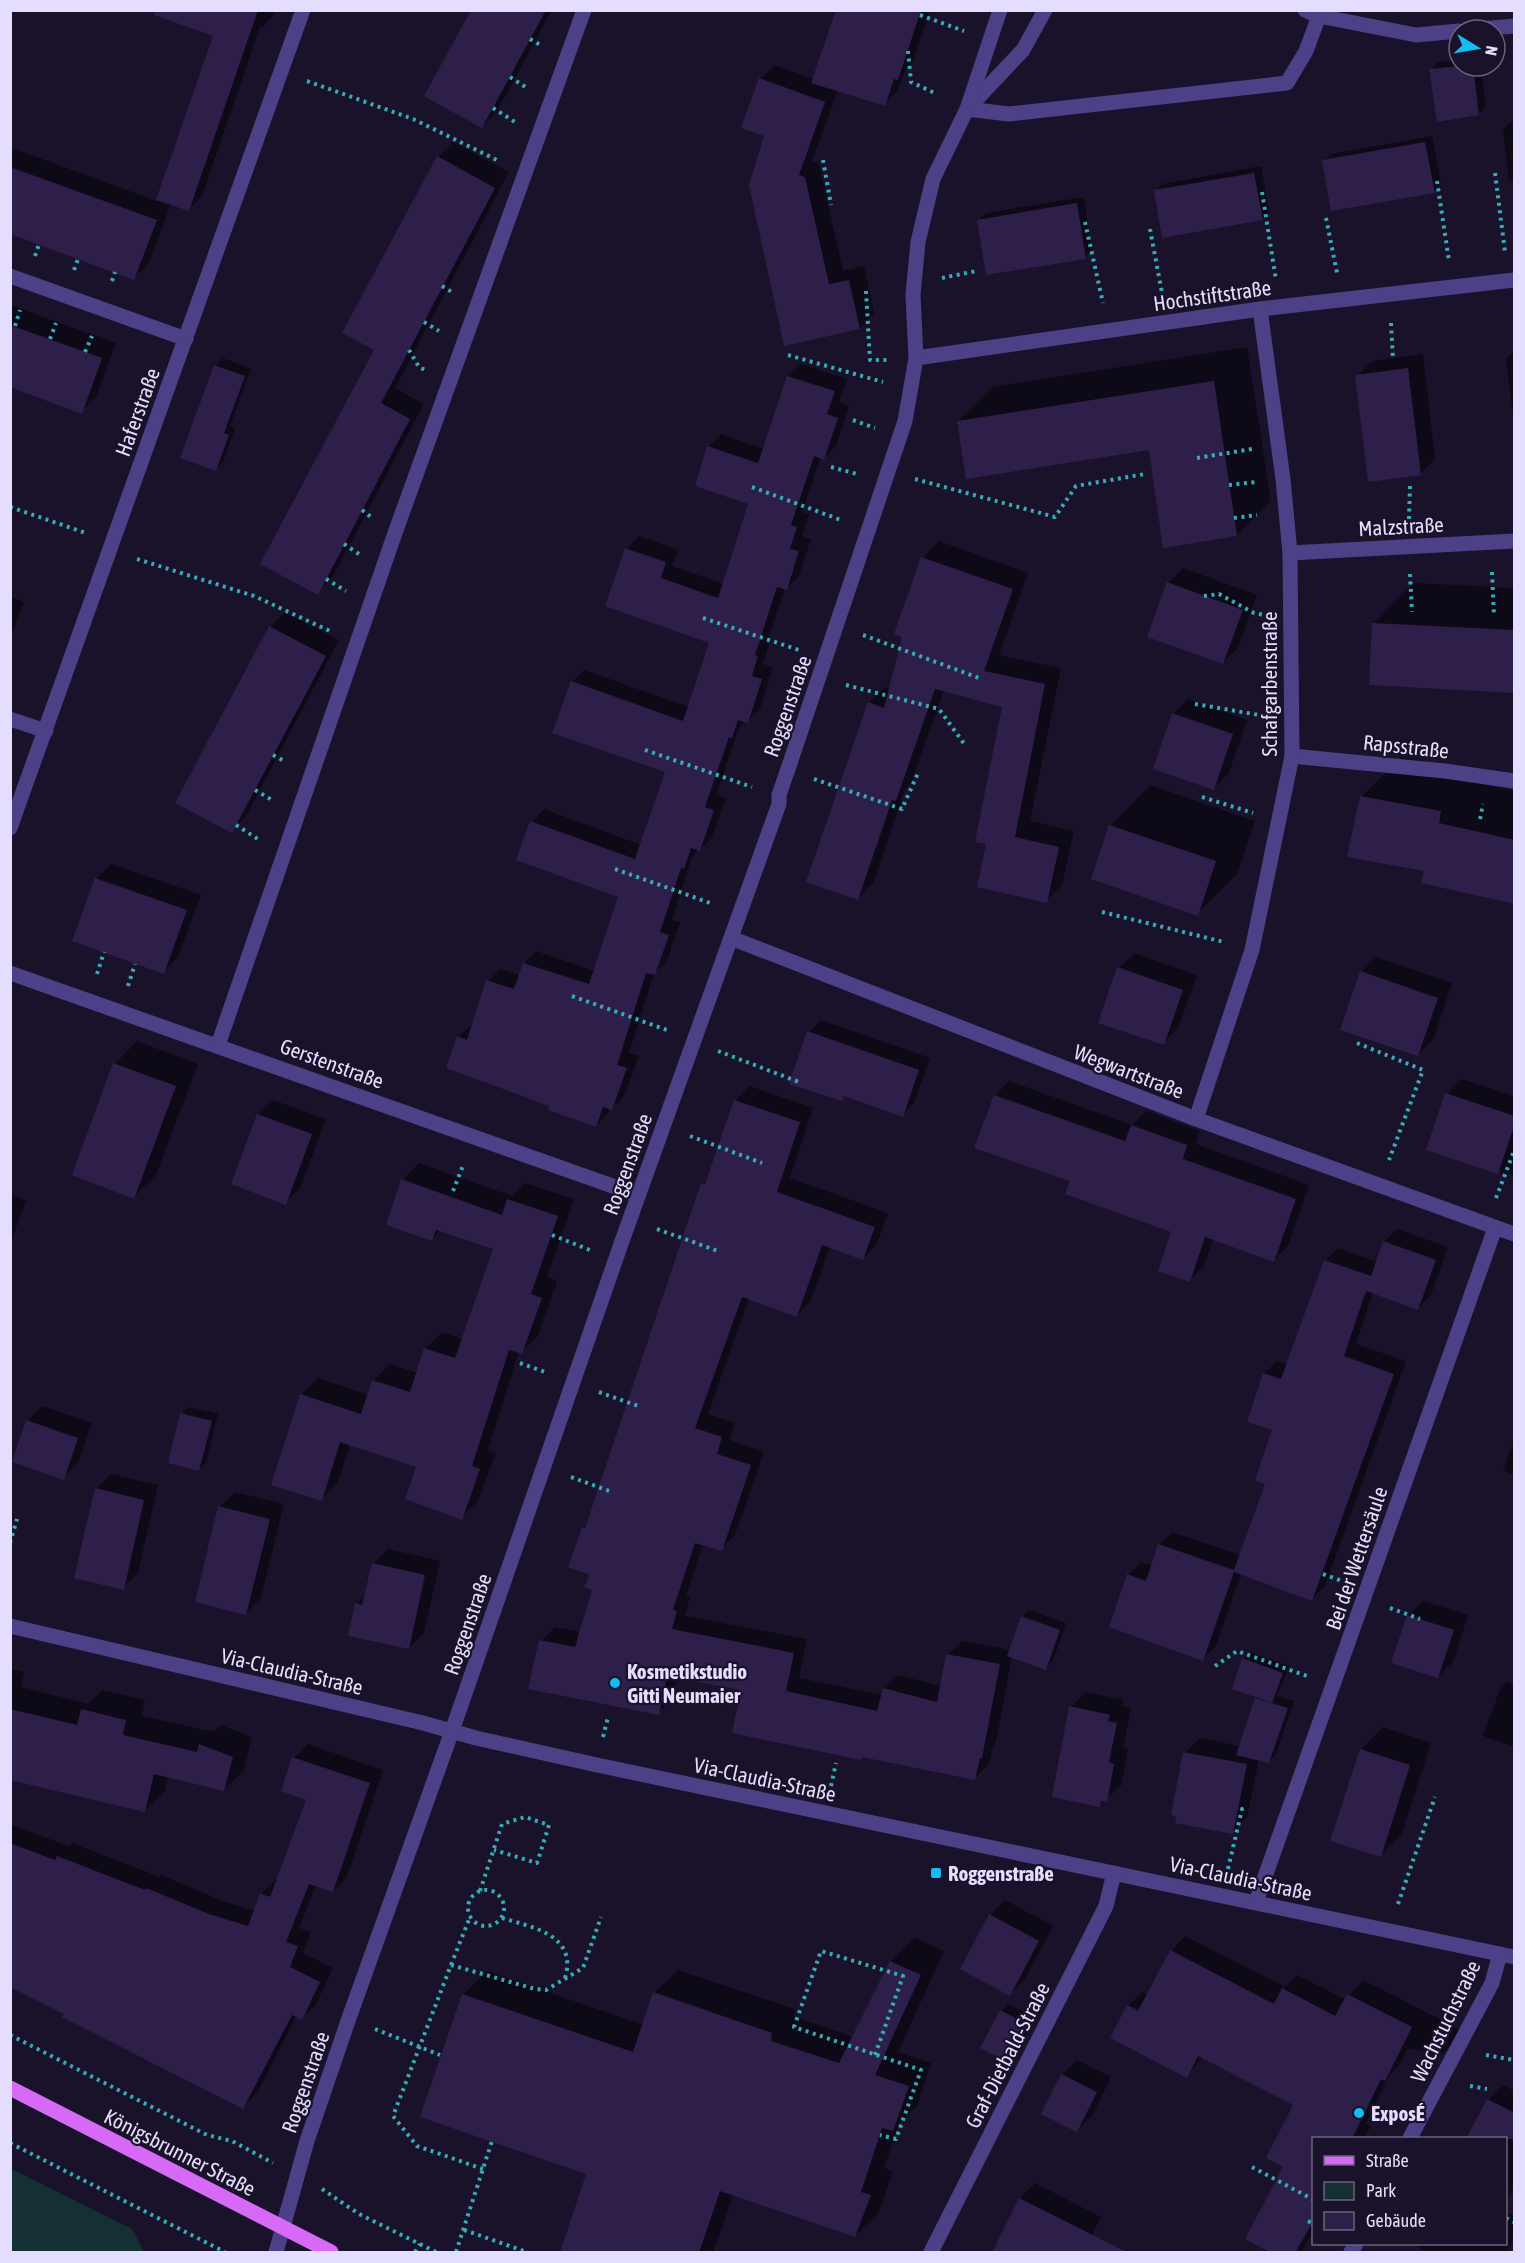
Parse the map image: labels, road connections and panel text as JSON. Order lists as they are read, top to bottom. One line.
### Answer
{"streets":{"main road":["Königsbrunner Straße"],"street":["Hochstiftstraße","Haferstraße","Malzstraße","Schafgarbenstraße","Roggenstraße","Rapsstraße","Gerstenstraße","Wegwartstraße","Bei der Wettersäule","Via-Claudia-Straße","Wachstuchstraße","Graf-Dietbald-Straße"]},"crossings":[["Hochstiftstraße","Schafgarbenstraße"],["Hochstiftstraße","Roggenstraße"],["Malzstraße","Schafgarbenstraße"],["Schafgarbenstraße","Rapsstraße"],["Schafgarbenstraße","Wegwartstraße"],["Roggenstraße","Gerstenstraße"],["Roggenstraße","Wegwartstraße"],["Roggenstraße","Via-Claudia-Straße"],["Roggenstraße","Königsbrunner Straße"],["Wegwartstraße","Bei der Wettersäule"],["Bei der Wettersäule","Via-Claudia-Straße"],["Via-Claudia-Straße","Wachstuchstraße"],["Via-Claudia-Straße","Graf-Dietbald-Straße"]],"places":{"other":["Kosmetikstudio Gitti Neumaier","ExposÉ"],"transit":["Roggenstraße"]},"legend":["Straße","Park","Gebäude"],"north":"right"}
